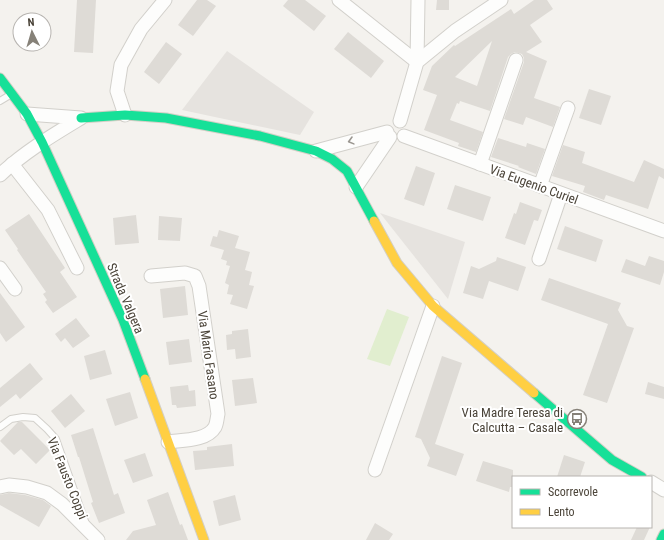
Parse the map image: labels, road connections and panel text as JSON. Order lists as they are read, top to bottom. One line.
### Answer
{"streets":{"street":["Via Eugenio Curiel","Strada Valgera","Via Mario Fasano"],"lane":["Via Fausto Coppi"]},"crossings":[["Strada Valgera","Via Mario Fasano"]],"places":{"bus stop":["Via Madre Teresa di Calcutta – Casale"]},"legend":["Scorrevole","Lento"],"north":"top"}
